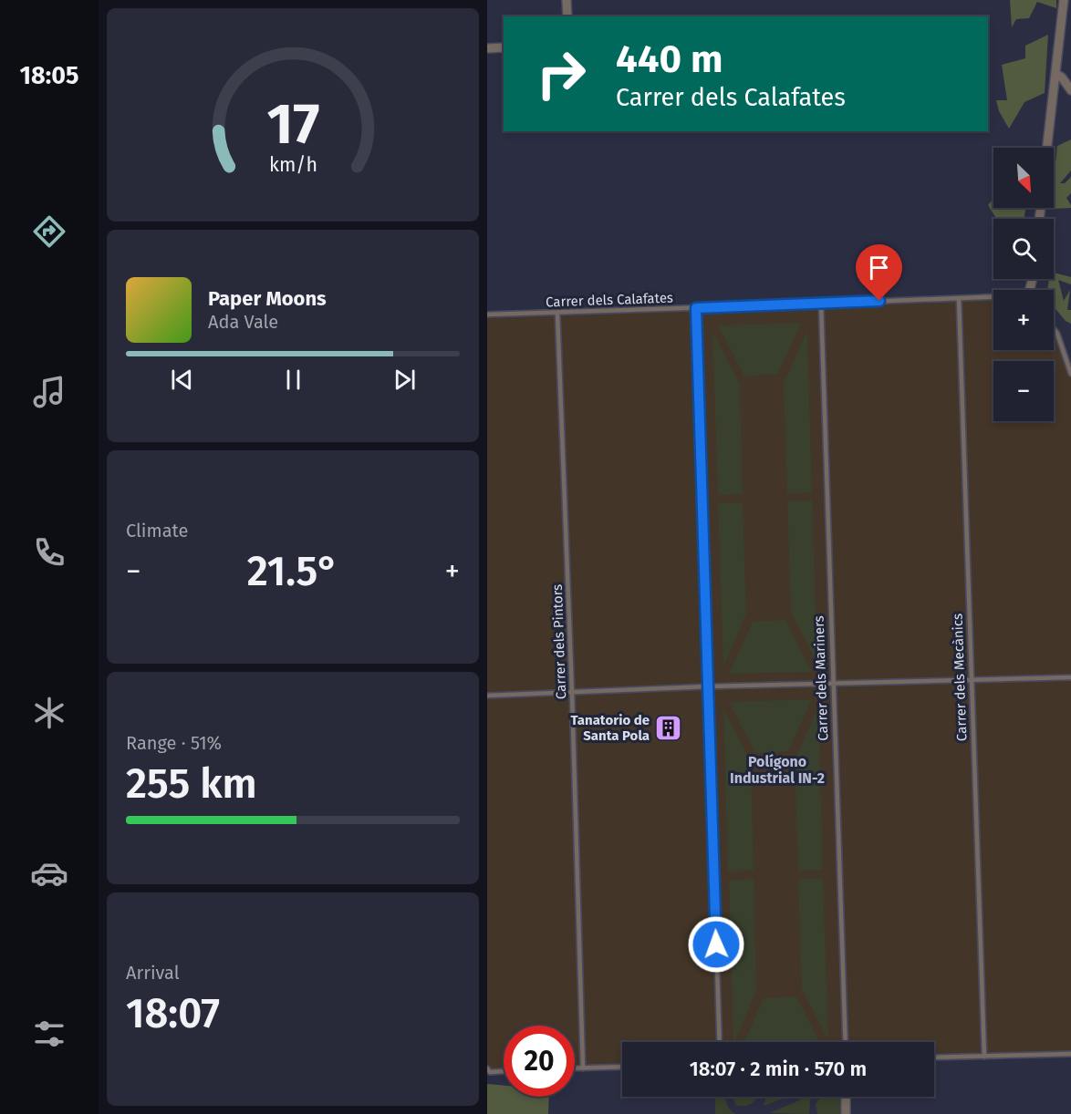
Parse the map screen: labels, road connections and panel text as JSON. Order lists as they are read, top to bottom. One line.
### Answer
{"streets":{"lane":["Carrer dels Calafates","Carrer dels Pintors","Carrer dels Mecànics","Carrer dels Mariners"]},"crossings":[["Carrer dels Calafates","Carrer dels Pintors"],["Carrer dels Calafates","Carrer dels Mecànics"],["Carrer dels Calafates","Carrer dels Mariners"]],"districts":["Polígono Industrial IN-2"],"places":{"building":["Tanatorio de Santa Pola"]},"north":"bottom right","page":{"tabs":"18:05","turn":["440 m","Carrer dels Calafates"],"map_buttons":["+","−"],"song":["Paper Moons","Ada Vale"],"tile":["Climate",["Range · 51%","255 km"],["Arrival","18:07"]],"heat":["−","21.5°","+"],"limit":"20","trip":"18:07 · 2 min · 570 m","gauge":["17","km/h"]}}
